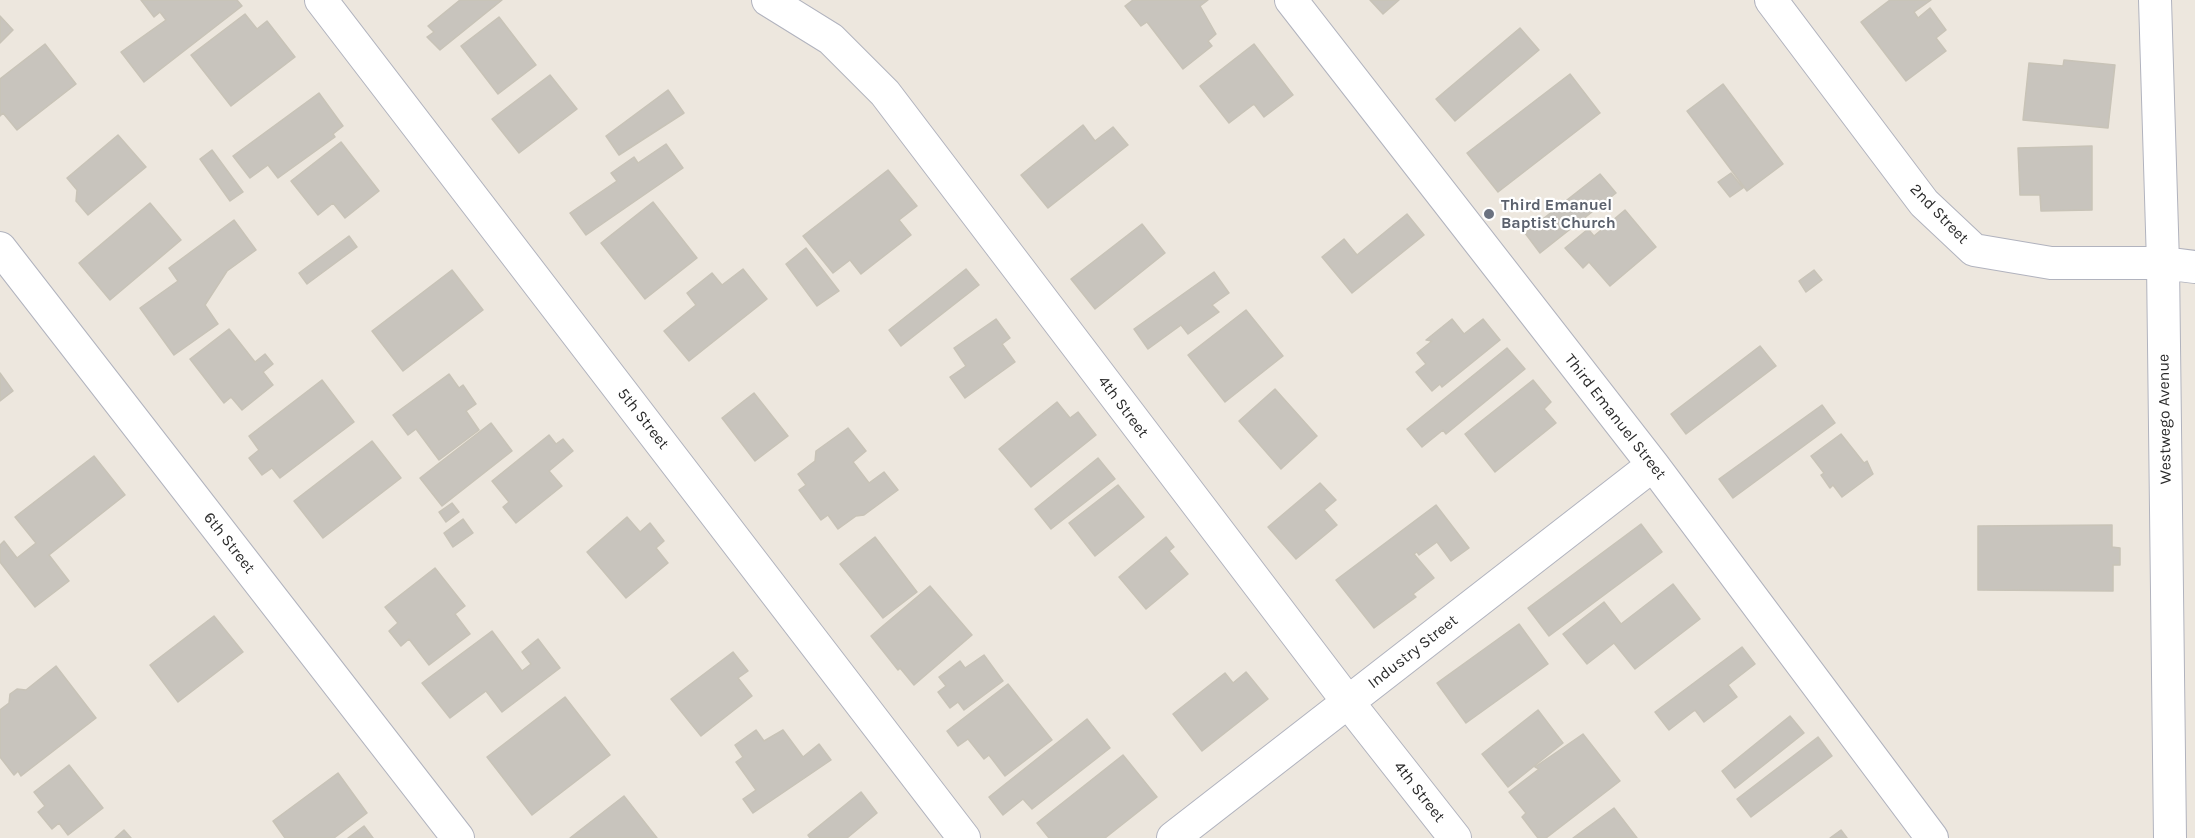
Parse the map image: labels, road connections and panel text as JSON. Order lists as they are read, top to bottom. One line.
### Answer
{"streets":{"street":["2nd Street","4th Street","Third Emanuel Street","5th Street","Westwego Avenue","6th Street","Industry Street"]},"crossings":[["2nd Street","Westwego Avenue"],["4th Street","Industry Street"],["Third Emanuel Street","Industry Street"]],"places":["Third Emanuel Baptist Church"]}
